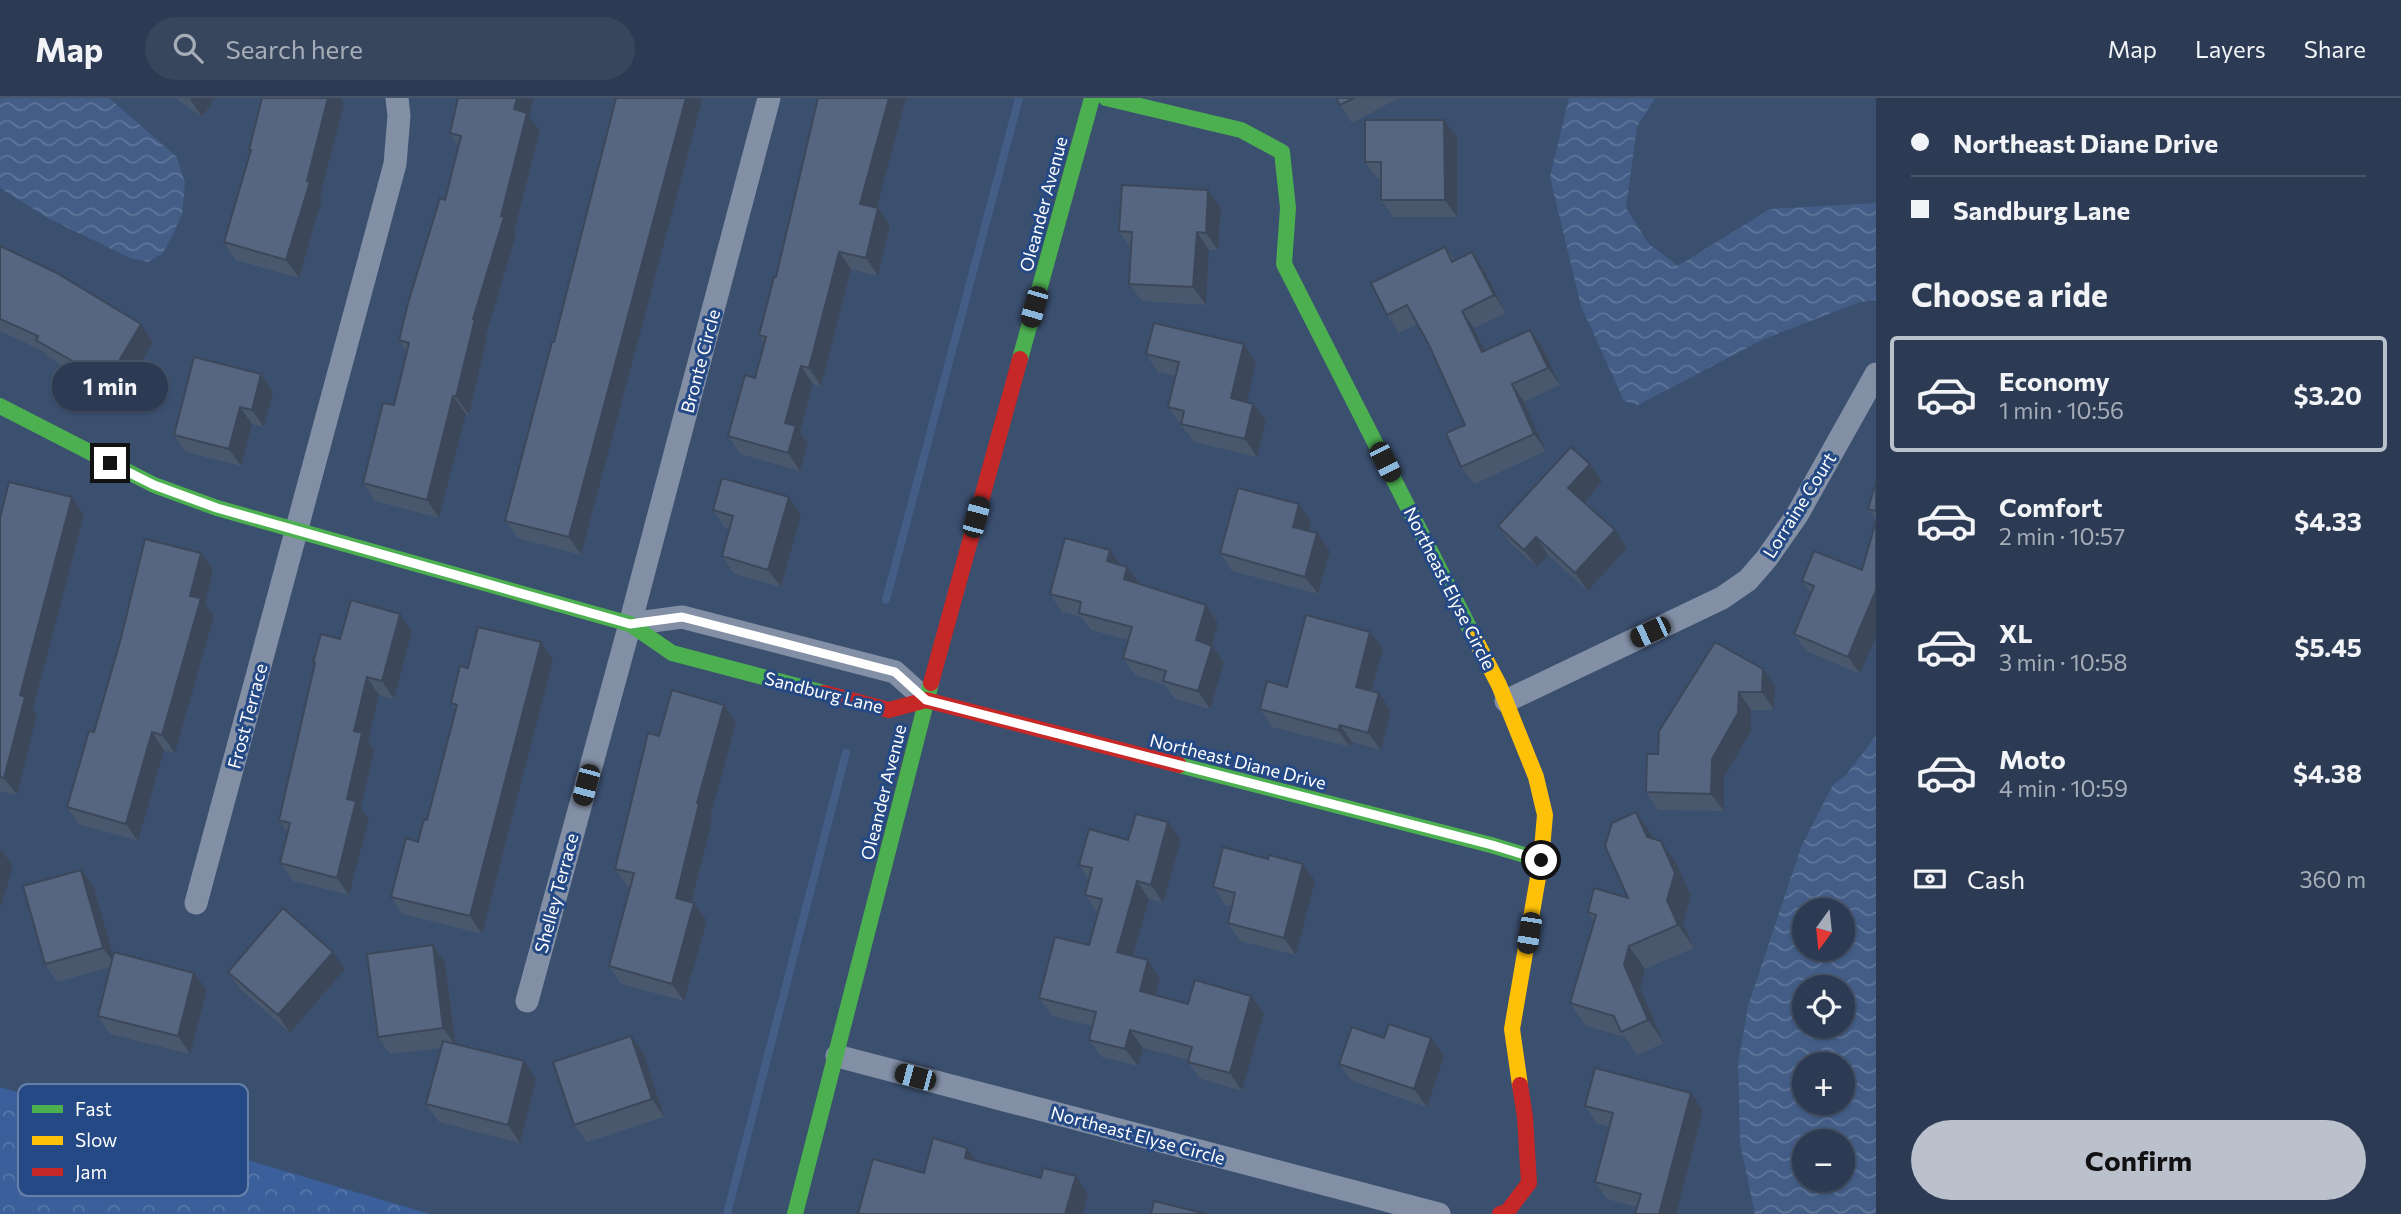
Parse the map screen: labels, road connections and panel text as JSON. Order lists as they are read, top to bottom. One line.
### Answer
{"streets":{"street":["Oleander Avenue","Bronte Circle","Lorraine Court","Northeast Elyse Circle","Sandburg Lane","Frost Terrace","Northeast Diane Drive","Shelley Terrace"]},"crossings":[["Oleander Avenue","Northeast Elyse Circle"],["Oleander Avenue","Sandburg Lane"],["Oleander Avenue","Northeast Diane Drive"],["Bronte Circle","Sandburg Lane"],["Bronte Circle","Shelley Terrace"],["Lorraine Court","Northeast Elyse Circle"],["Northeast Elyse Circle","Northeast Diane Drive"],["Sandburg Lane","Frost Terrace"],["Sandburg Lane","Northeast Diane Drive"],["Sandburg Lane","Shelley Terrace"]],"legend":["Fast","Slow","Jam"],"north":"bottom","page":{"header":"Map","search":"Search here","nav":["Map","Layers","Share"],"banner":["Northeast Diane Drive","Sandburg Lane"],"heading":"Choose a ride","list":[{"name":"Economy","note":"1 min · 10:56","value":"$3.20"},{"name":"Comfort","note":"2 min · 10:57","value":"$4.33"},{"name":"XL","note":"3 min · 10:58","value":"$5.45"},{"name":"Moto","note":"4 min · 10:59","value":"$4.38"}],"bubble":"1 min","pay":["Cash","360 m"],"map_buttons":["+","−"],"buttons":"Confirm"}}
